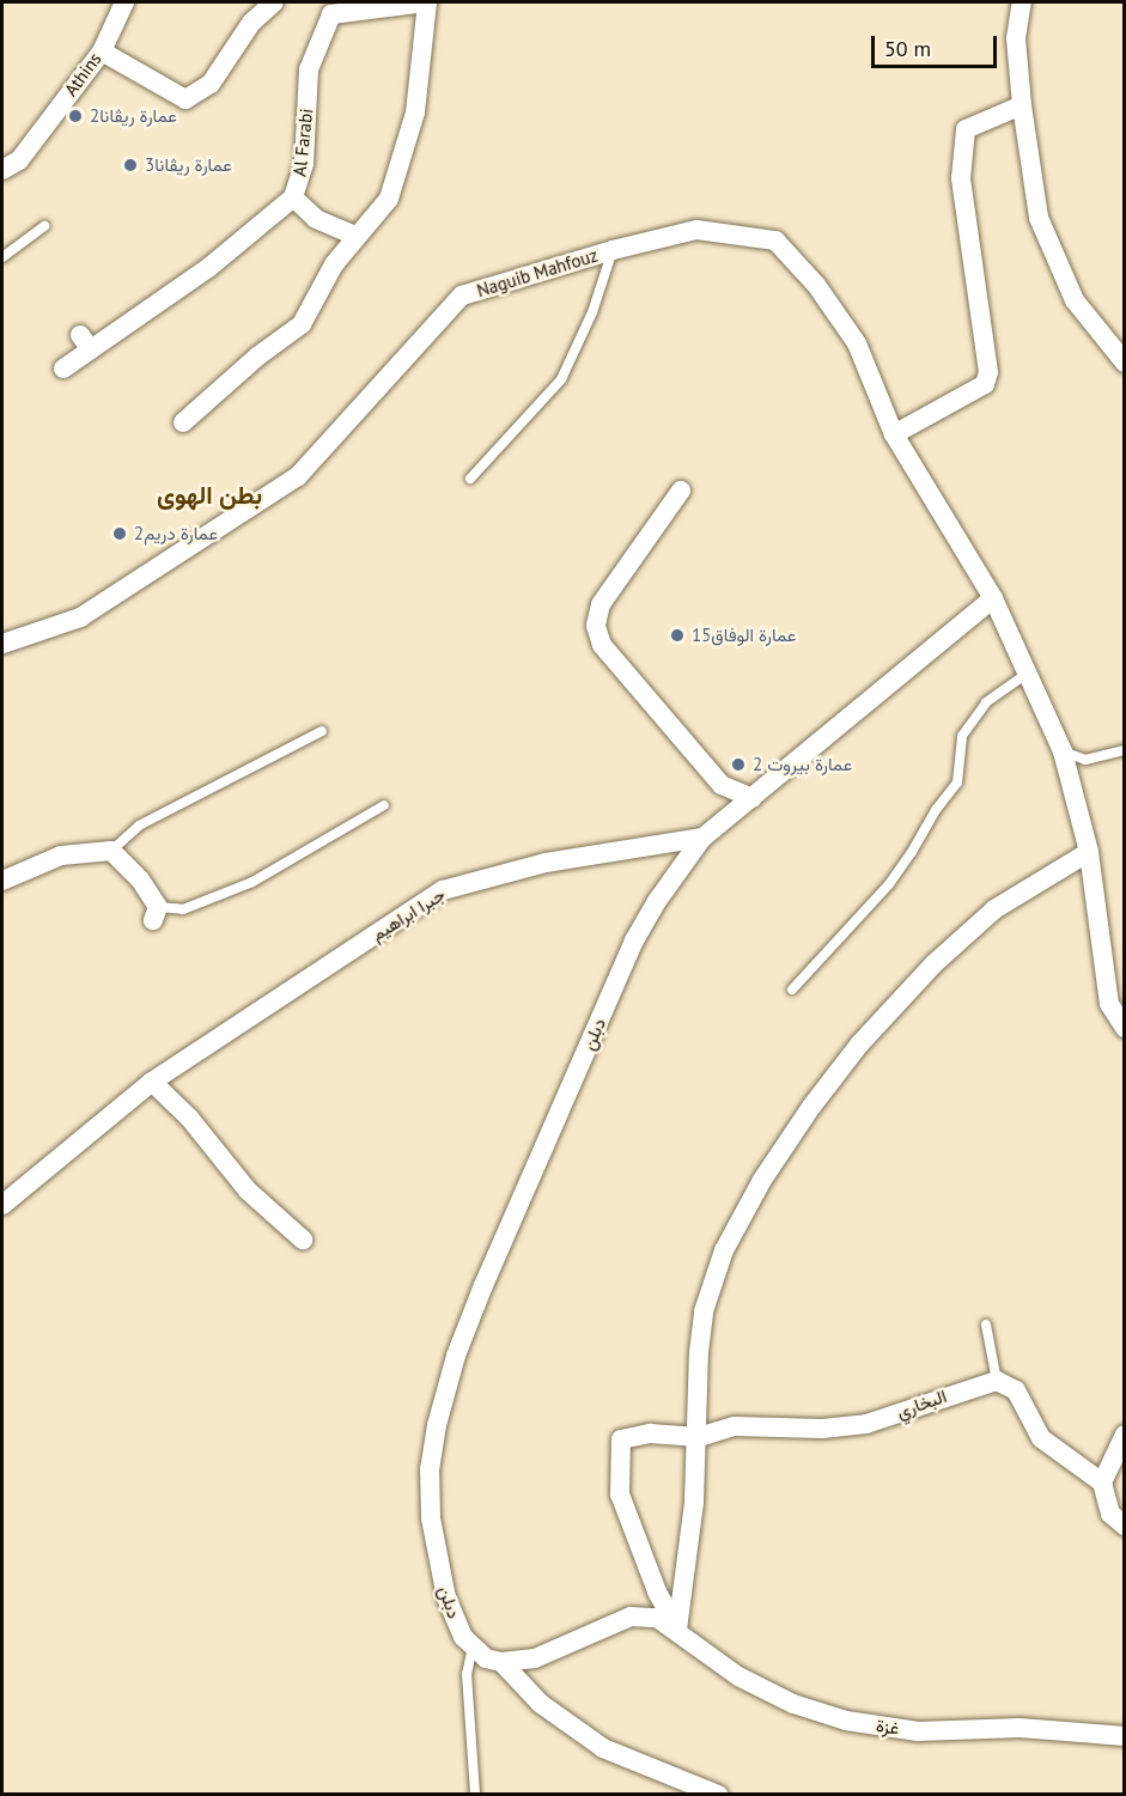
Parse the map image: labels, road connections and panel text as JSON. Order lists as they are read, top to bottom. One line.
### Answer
{"streets":{"street":["Athins","Al Farabi","Naguib Mahfouz","جبرا ابراهيم","دبلن","البخاري","غزة"]},"crossings":[["Naguib Mahfouz","دبلن"],["جبرا ابراهيم","دبلن"]],"districts":["بطن الهوى"],"places":["عمارة ريڤانا2","عمارة ريڤانا3","عمارة دريم2","عمارة الوفاق15","عمارة بيروت 2"],"scale_bar":"50 m"}
